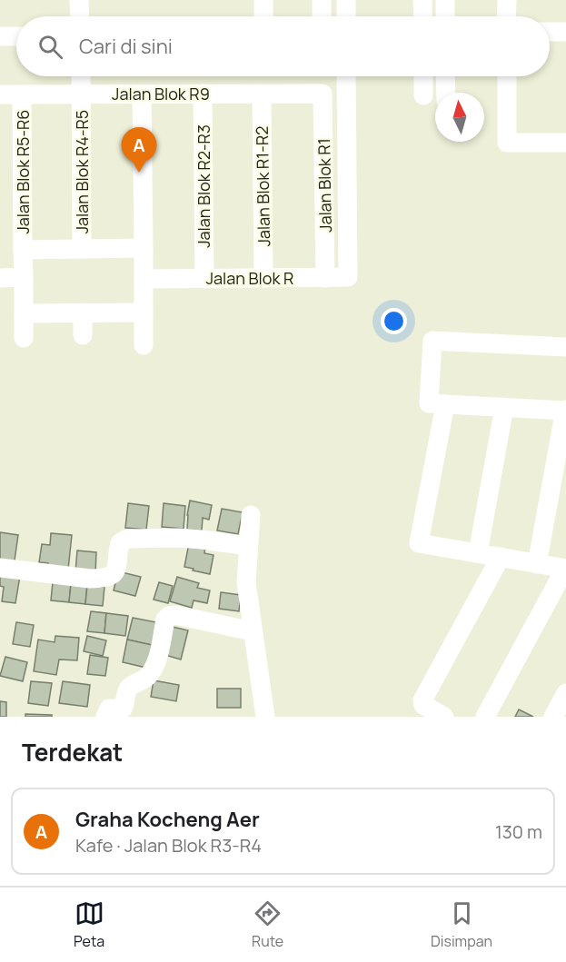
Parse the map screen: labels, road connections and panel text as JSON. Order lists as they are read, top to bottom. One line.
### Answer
{"streets":{"street":["Jalan Blok R9","Jalan Blok R5-R6","Jalan Blok R4-R5","Jalan Blok R1","Jalan Blok R2-R3","Jalan Blok R1-R2","Jalan Blok R"]},"crossings":[["Jalan Blok R9","Jalan Blok R5-R6"],["Jalan Blok R9","Jalan Blok R4-R5"],["Jalan Blok R9","Jalan Blok R1"],["Jalan Blok R9","Jalan Blok R2-R3"],["Jalan Blok R9","Jalan Blok R1-R2"],["Jalan Blok R1","Jalan Blok R"],["Jalan Blok R2-R3","Jalan Blok R"],["Jalan Blok R1-R2","Jalan Blok R"]],"north":"top","page":{"search":"Cari di sini","pins":"A","heading":"Terdekat","list":[{"mark":"A","name":"Graha Kocheng Aer","note":"Kafe · Jalan Blok R3-R4","value":"130 m"}],"nav":["Peta","Rute","Disimpan"]}}
